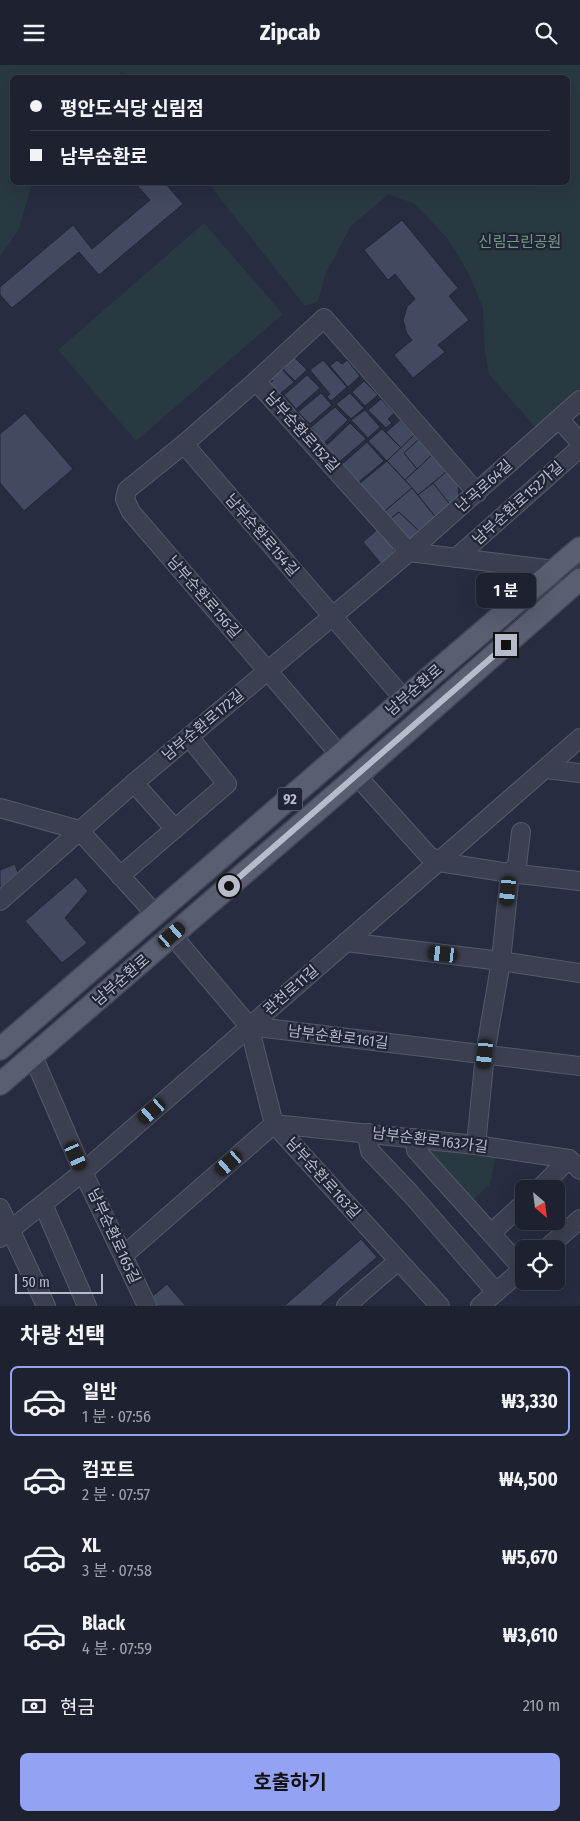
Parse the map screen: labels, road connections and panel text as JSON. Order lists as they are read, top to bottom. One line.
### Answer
{"streets":{"main road":["남부순환로","92"],"street":["남부순환로152길","난곡로64길","남부순환로152가길","남부순환로154길","남부순환로156길","남부순환로172길","관천로11길","남부순환로161길","남부순환로163가길","남부순환로163길","남부순환로165길"]},"crossings":[["남부순환로152길","난곡로64길"],["남부순환로152길","남부순환로172길"],["난곡로64길","남부순환로172길"],["남부순환로154길","남부순환로156길"],["남부순환로154길","남부순환로"],["남부순환로154길","남부순환로172길"],["남부순환로156길","남부순환로"],["남부순환로156길","남부순환로172길"],["남부순환로","남부순환로165길"],["관천로11길","남부순환로161길"],["관천로11길","남부순환로163길"],["관천로11길","남부순환로165길"],["남부순환로161길","남부순환로163길"],["남부순환로163가길","남부순환로163길"]],"parks":["신림근린공원"],"scale_bar":"50 m","north":"bottom right","page":{"header":"Zipcab","banner":["평안도식당 신림점","남부순환로"],"bubble":"1 분","scale":"50 m","heading":"차량 선택","list":[{"name":"일반","note":"1 분 · 07:56","value":"₩3,330"},{"name":"컴포트","note":"2 분 · 07:57","value":"₩4,500"},{"name":"XL","note":"3 분 · 07:58","value":"₩5,670"},{"name":"Black","note":"4 분 · 07:59","value":"₩3,610"}],"pay":["현금","210 m"],"buttons":"호출하기"}}
